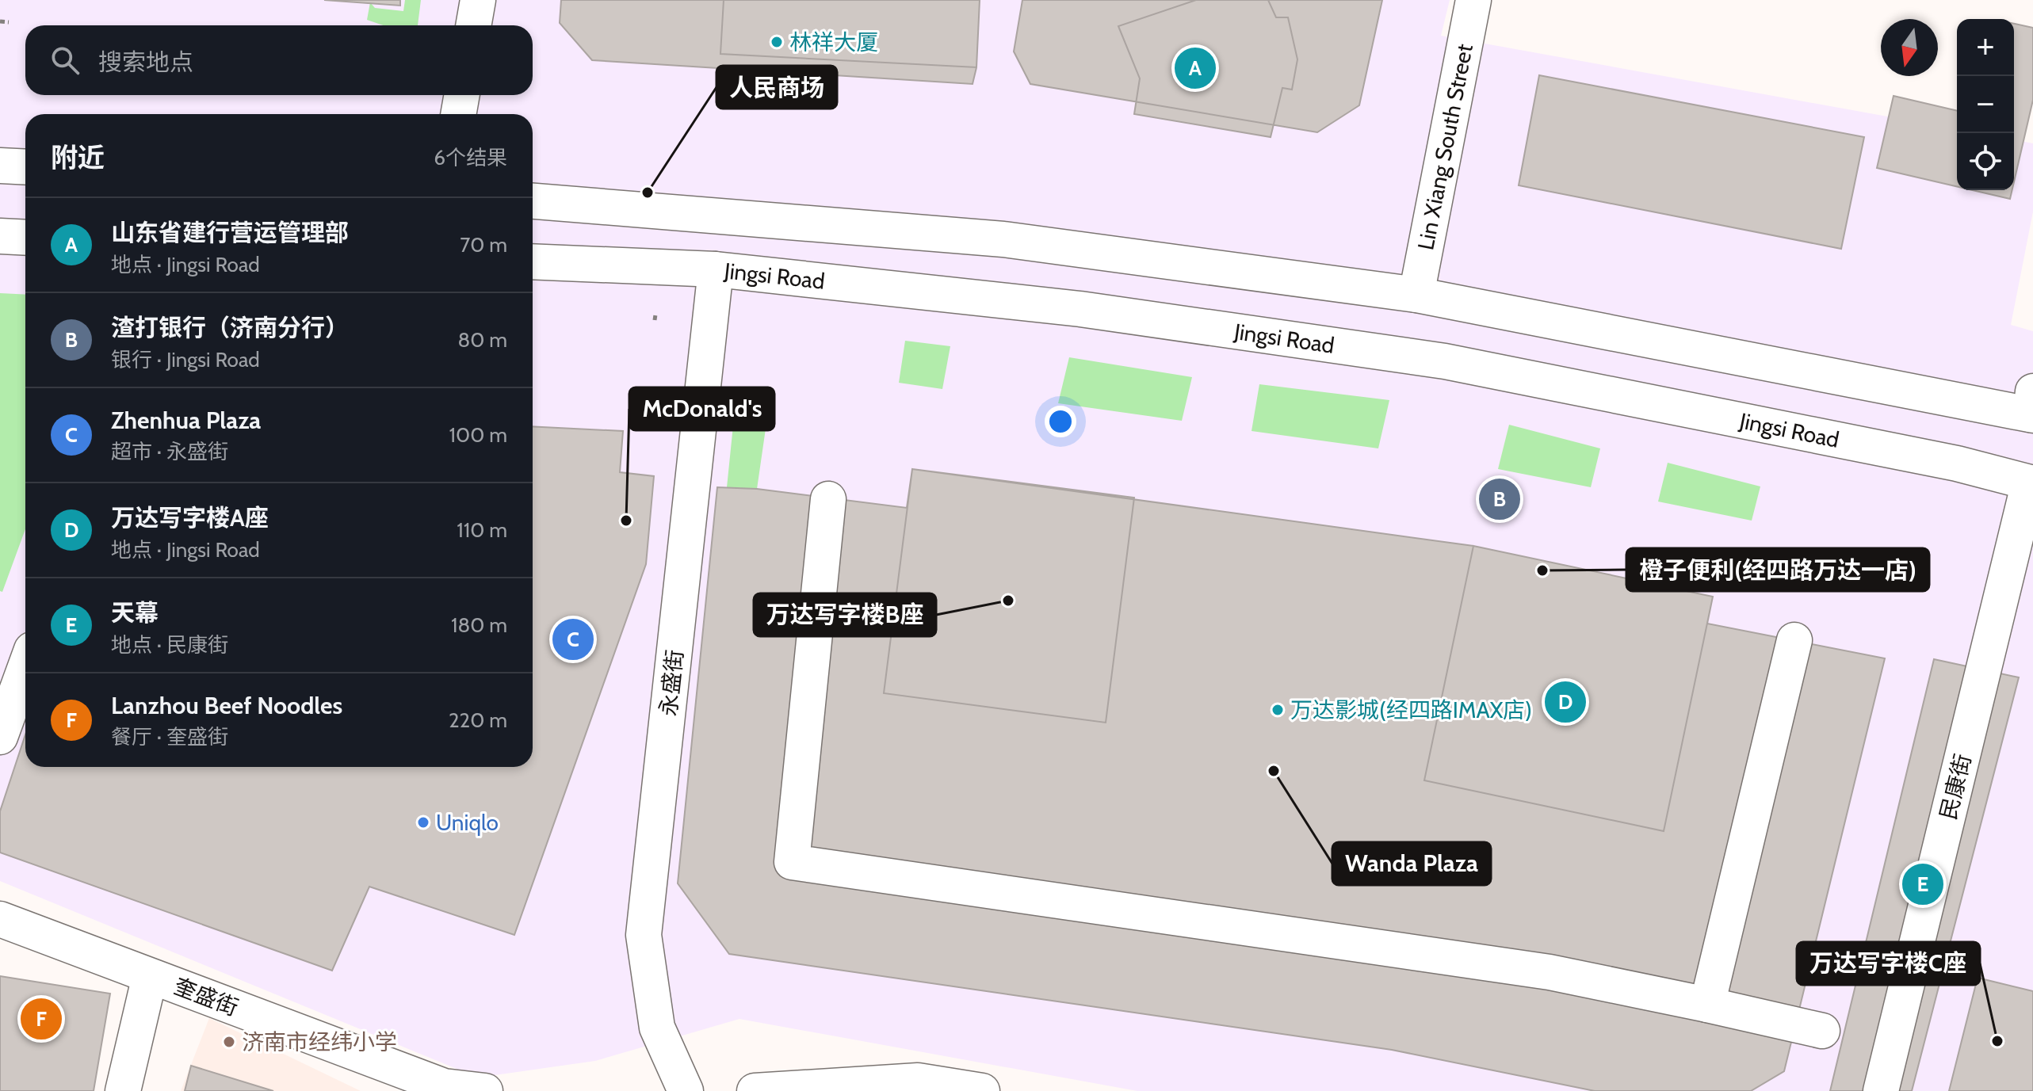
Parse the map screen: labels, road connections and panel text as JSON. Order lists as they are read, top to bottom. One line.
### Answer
{"streets":{"street":["Lin Xiang South Street","Jingsi Road","永盛街","民康街","奎盛街"]},"crossings":[["Jingsi Road","永盛街"],["Jingsi Road","民康街"]],"places":["林祥大厦","人民商场","McDonald's","橙子便利(经四路万达一店)","万达写字楼B座","万达影城(经四路IMAX店)","Wanda Plaza","Uniqlo","万达写字楼C座","济南市经纬小学"],"north":"bottom","page":{"map_buttons":["+","−"],"search":"搜索地点","pins":["A","B","C","D","E","F"],"heading":["附近","6个结果"],"list":[{"mark":"A","name":"山东省建行营运管理部","note":"地点 · Jingsi Road","value":"70 m"},{"mark":"B","name":"渣打银行（济南分行）","note":"银行 · Jingsi Road","value":"80 m"},{"mark":"C","name":"Zhenhua Plaza","note":"超市 · 永盛街","value":"100 m"},{"mark":"D","name":"万达写字楼A座","note":"地点 · Jingsi Road","value":"110 m"},{"mark":"E","name":"天幕","note":"地点 · 民康街","value":"180 m"},{"mark":"F","name":"Lanzhou Beef Noodles","note":"餐厅 · 奎盛街","value":"220 m"}]}}
